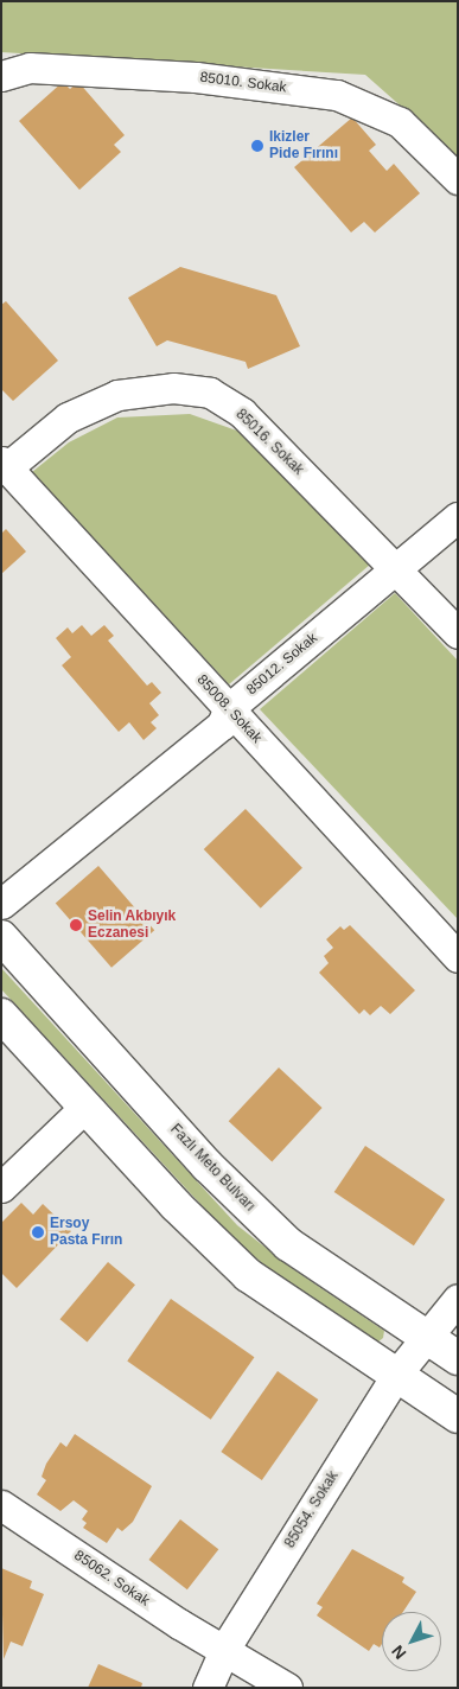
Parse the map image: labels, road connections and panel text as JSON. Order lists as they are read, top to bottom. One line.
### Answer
{"streets":{"main road":["Fazlı Meto Bulvarı"],"street":["85010. Sokak","85016. Sokak","85012. Sokak","85008. Sokak","85054. Sokak","85062. Sokak"]},"crossings":[["85016. Sokak","85012. Sokak"],["85016. Sokak","85008. Sokak"],["85012. Sokak","85008. Sokak"],["Fazlı Meto Bulvarı","85054. Sokak"],["85054. Sokak","85062. Sokak"]],"places":["Ikizler Pide Fırını","Selin Akbıyık Eczanesi","Ersoy Pasta Fırın"],"north":"bottom left"}
